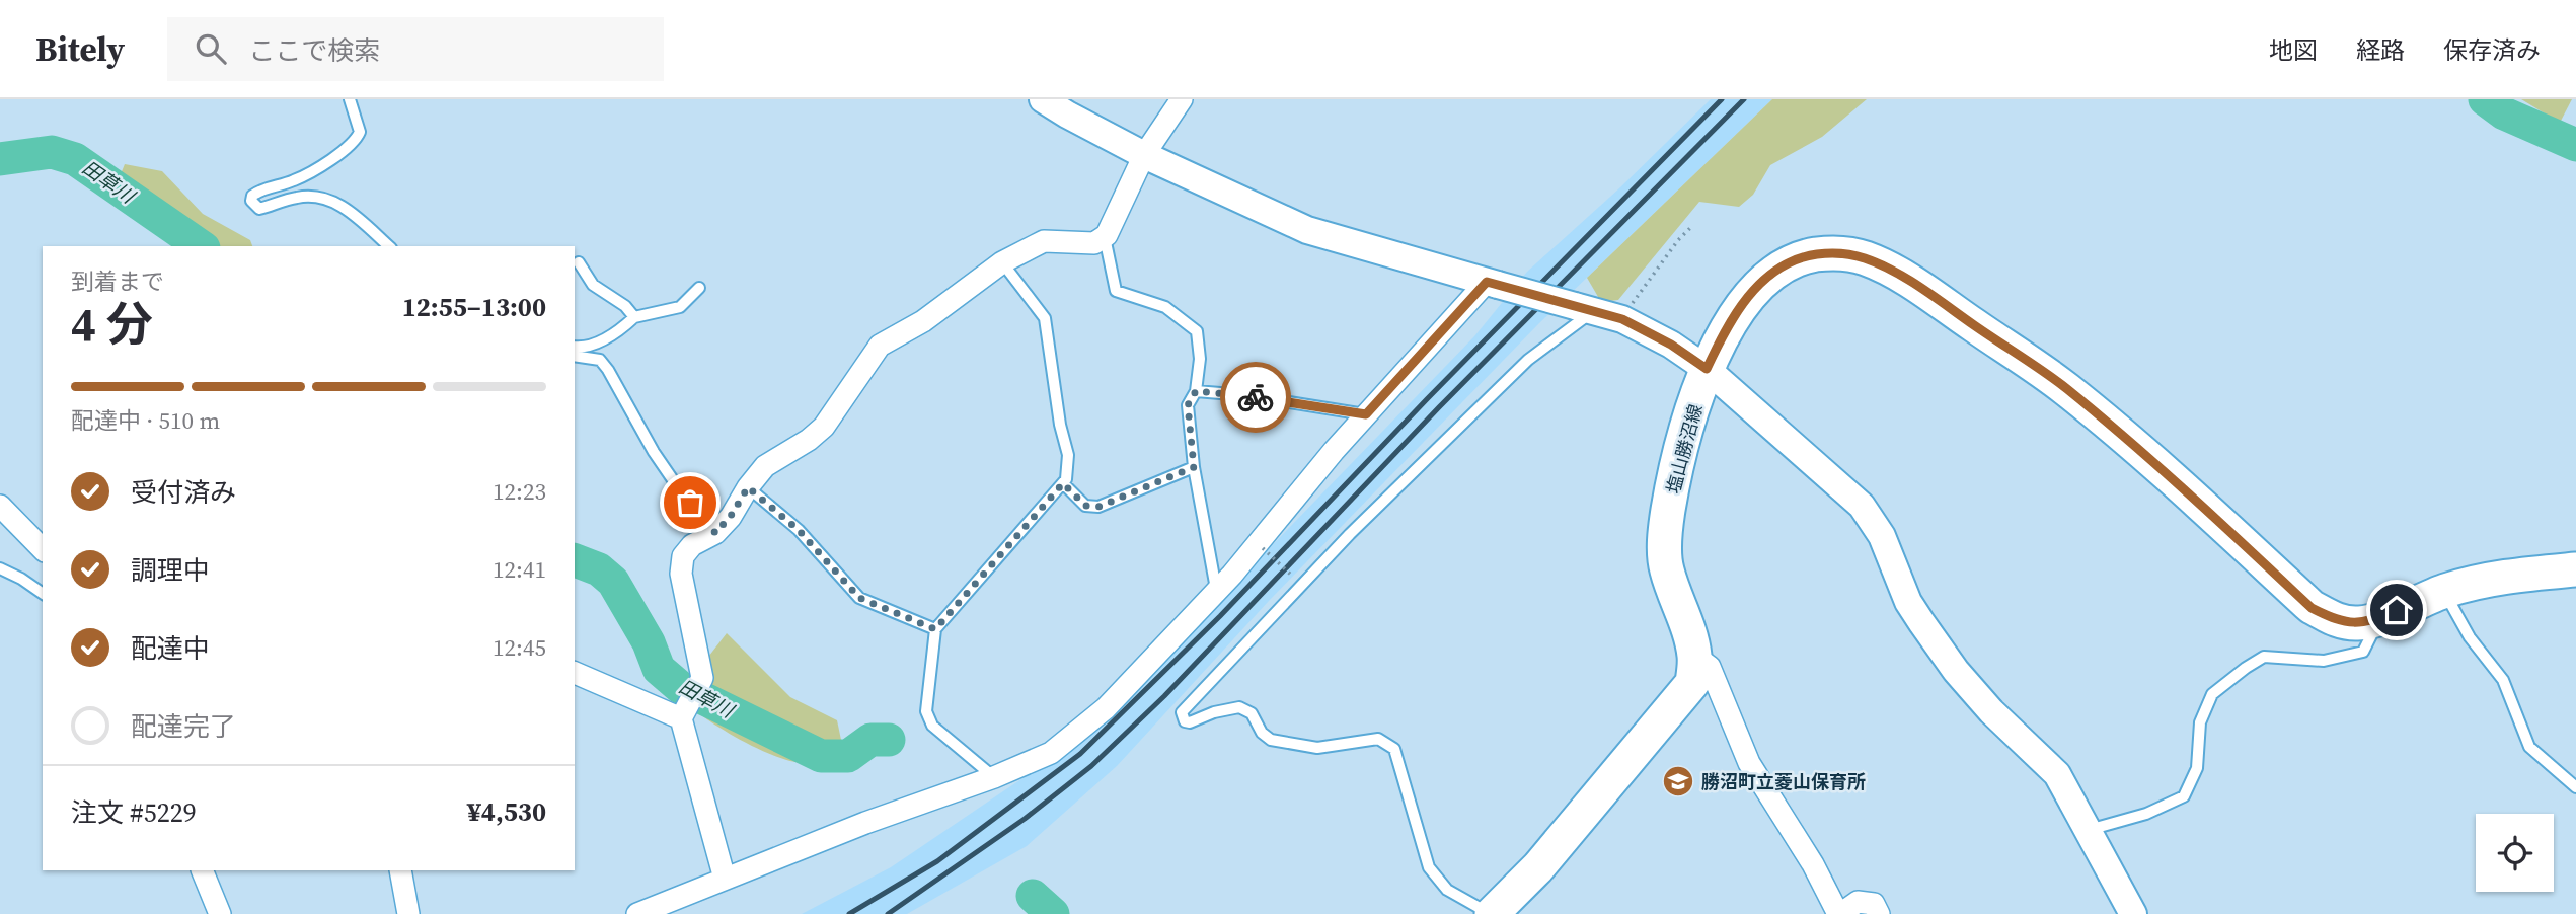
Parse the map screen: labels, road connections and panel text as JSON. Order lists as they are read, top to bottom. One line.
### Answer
{"streets":{"main road":["塩山勝沼線"]},"water":["田草川"],"places":{"school or university":["勝沼町立菱山保育所"]},"page":{"header":"Bitely","search":"ここで検索","nav":["地図","経路","保存済み"],"heading":["4 分","到着まで","12:55–13:00"],"panel":["注文 #5229","¥4,530"],"bar":"配達中 · 510 m","list":[["受付済み","12:23"],["調理中","12:41"],["配達中","12:45"],"配達完了"]}}
